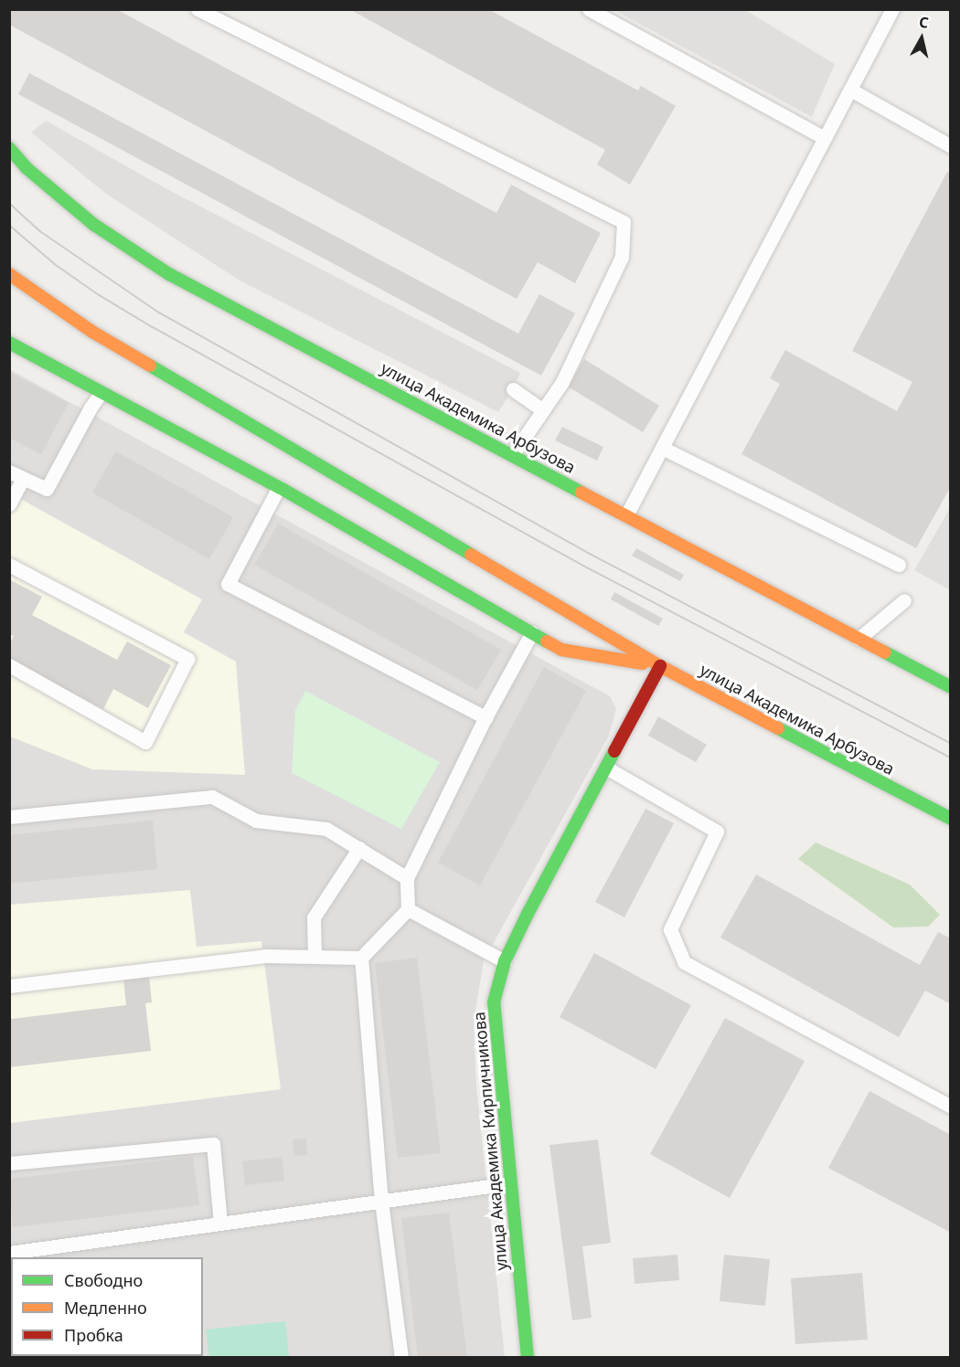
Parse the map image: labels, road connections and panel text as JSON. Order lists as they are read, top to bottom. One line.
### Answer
{"streets":{"main road":["улица Академика Арбузова","улица Академика Кирпичникова"]},"crossings":[["улица Академика Арбузова","улица Академика Кирпичникова"]],"legend":["Свободно","Медленно","Пробка"],"north":"top"}
